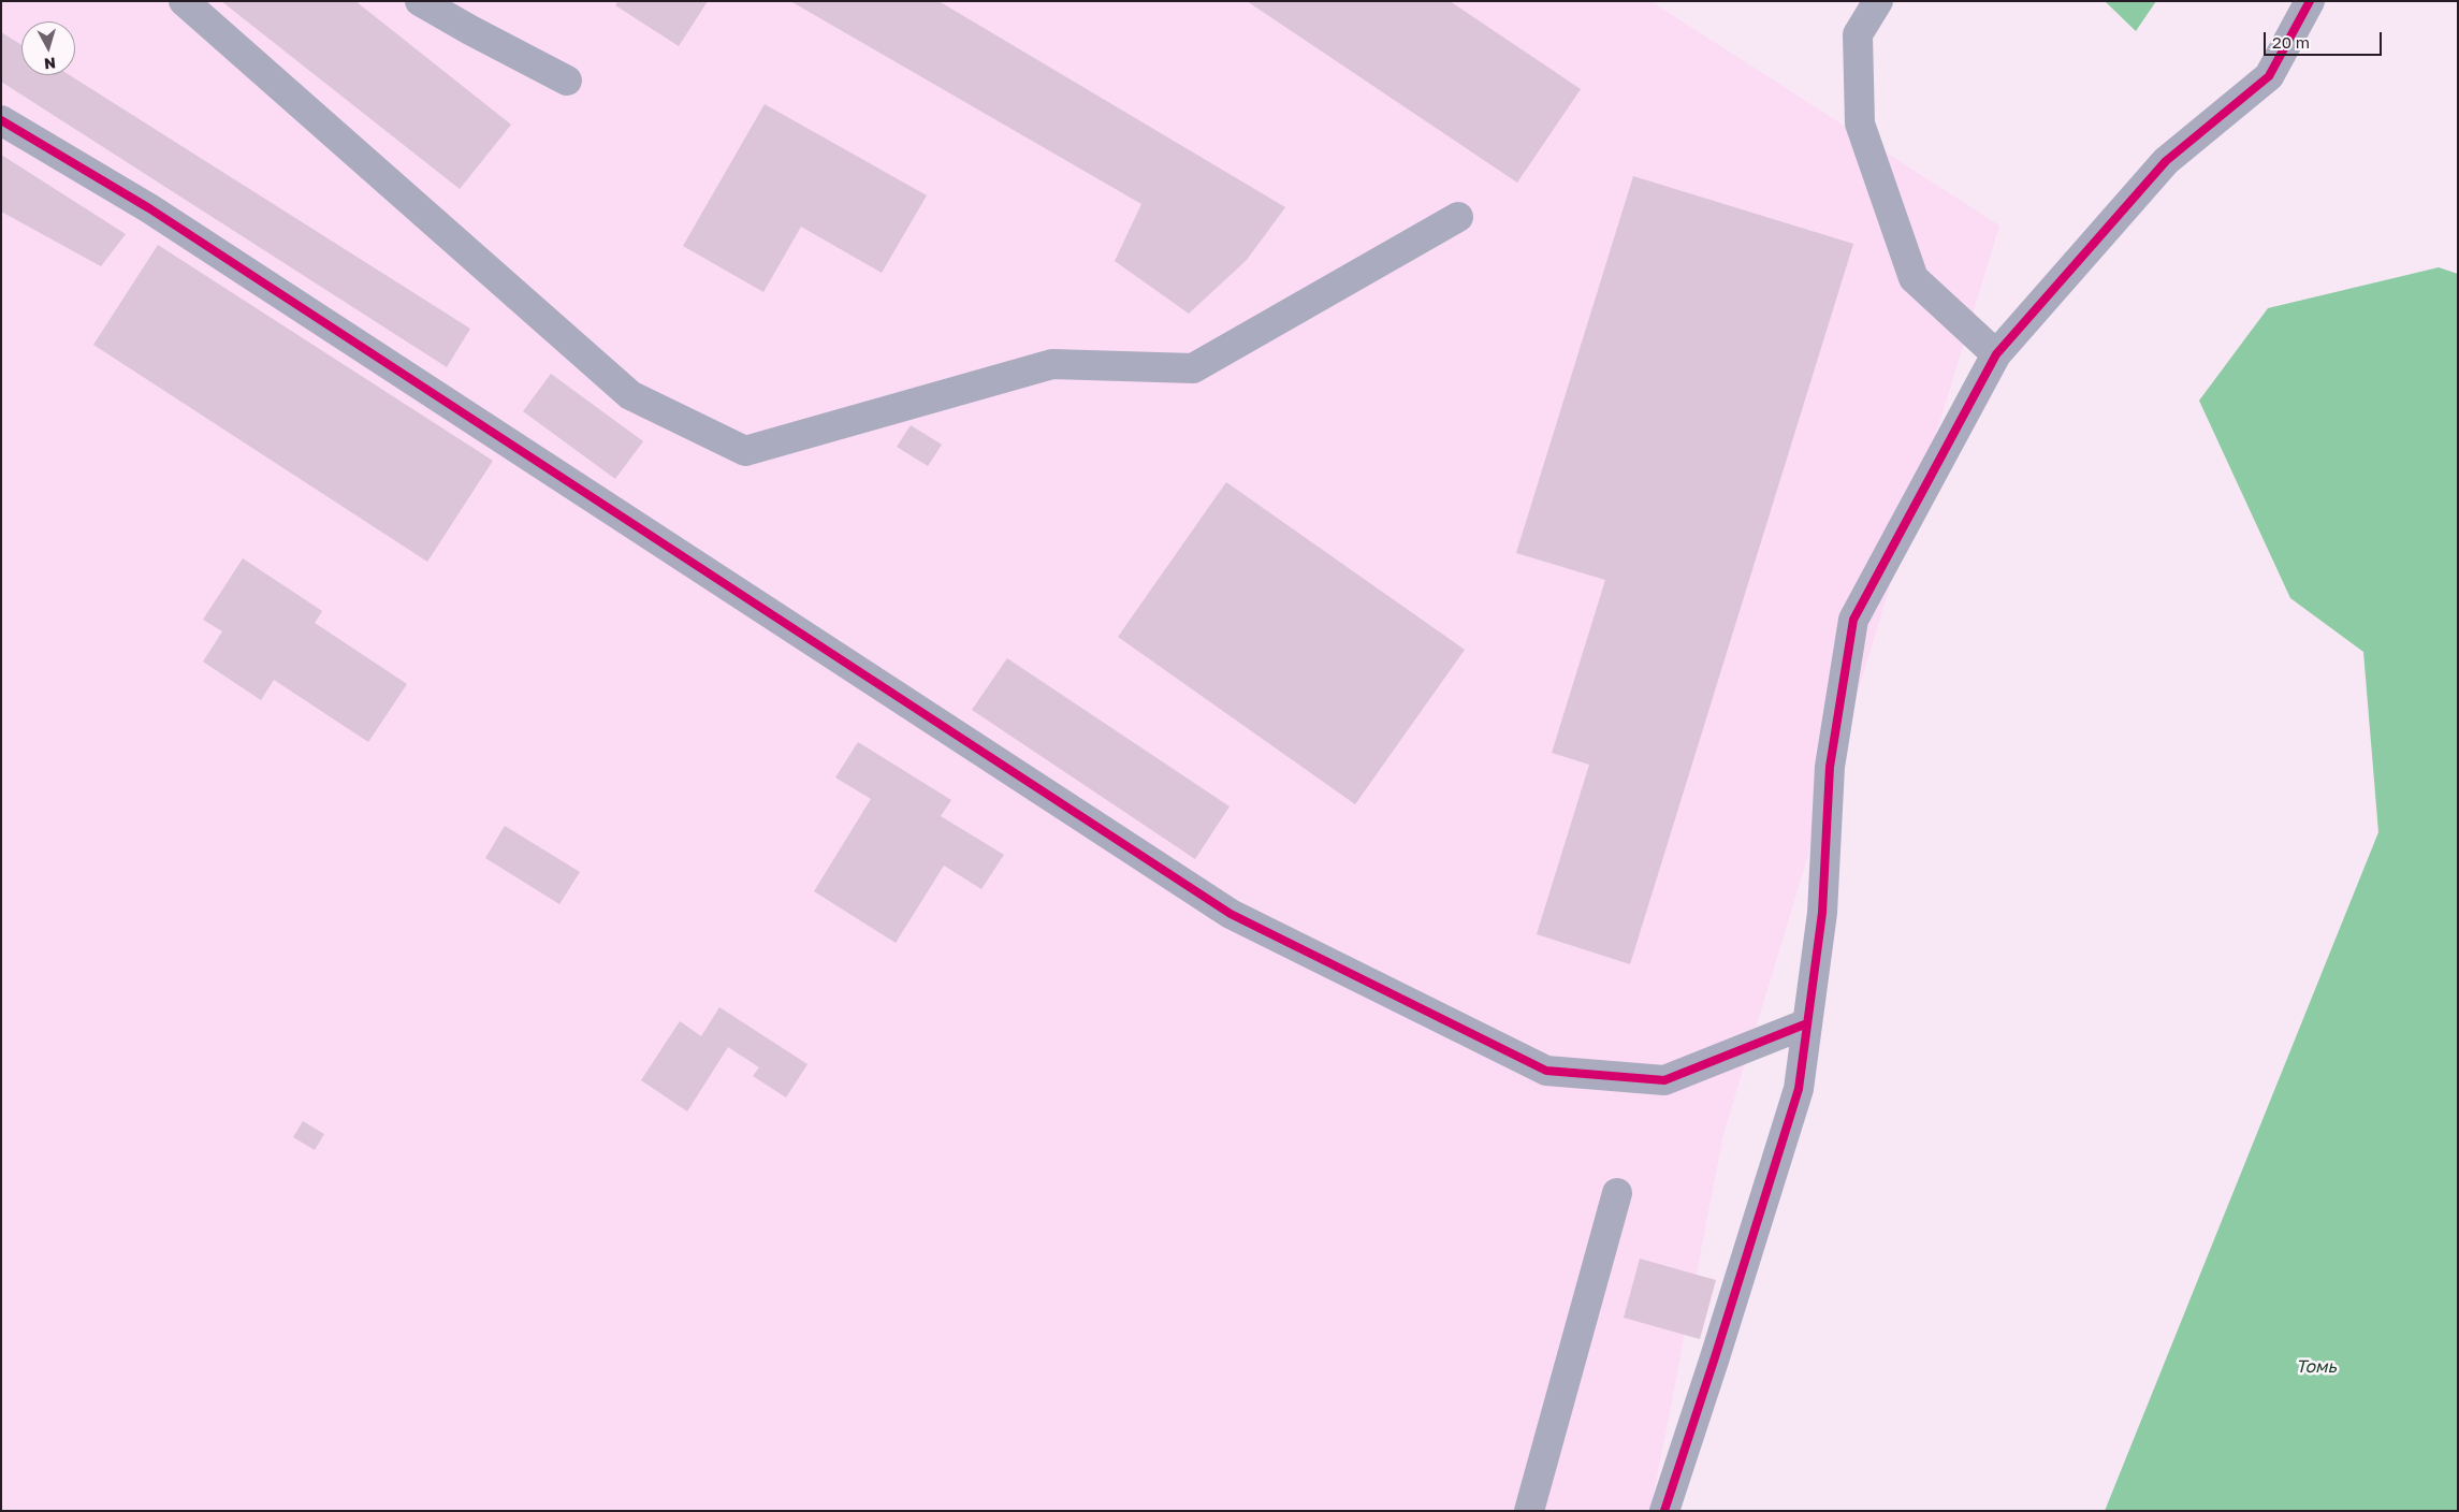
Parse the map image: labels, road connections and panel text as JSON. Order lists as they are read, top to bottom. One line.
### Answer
{"water":["Томь"],"scale_bar":"20 m","north":"bottom"}
